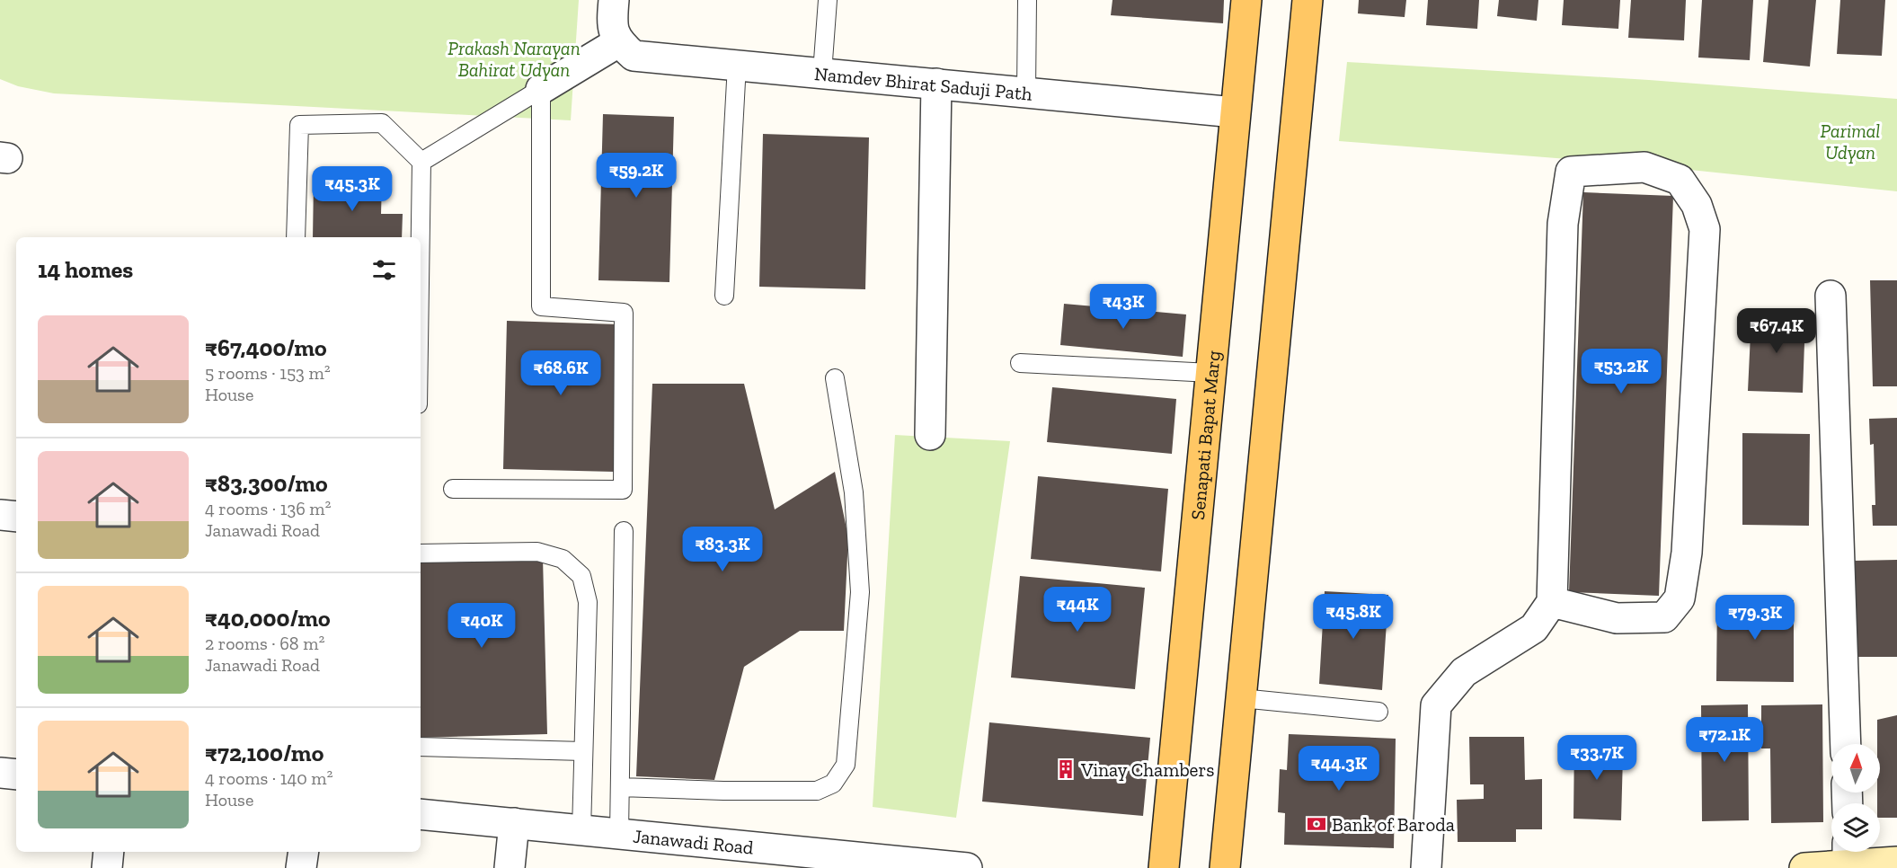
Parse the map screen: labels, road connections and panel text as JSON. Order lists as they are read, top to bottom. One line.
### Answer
{"streets":{"main road":["Senapati Bapat Marg"],"street":["Namdev Bhirat Saduji Path","Janawadi Road"]},"crossings":[["Namdev Bhirat Saduji Path","Senapati Bapat Marg"]],"parks":["Prakash Narayan Bahirat Udyan","Parimal Udyan"],"places":{"building":["Vinay Chambers"],"bank":["Bank of Baroda"]},"north":"top","page":{"price":["₹59.2K","₹45.3K","₹43K","₹67.4K","₹53.2K","₹68.6K","₹83.3K","₹44K","₹45.8K","₹79.3K","₹40K","₹72.1K","₹33.7K","₹44.3K"],"heading":"14 homes","list":[{"name":"₹67,400/mo","note":"5 rooms · 153 m² · House"},{"name":"₹83,300/mo","note":"4 rooms · 136 m² · Janawadi Road"},{"name":"₹40,000/mo","note":"2 rooms · 68 m² · Janawadi Road"},{"name":"₹72,100/mo","note":"4 rooms · 140 m² · House"}]}}
